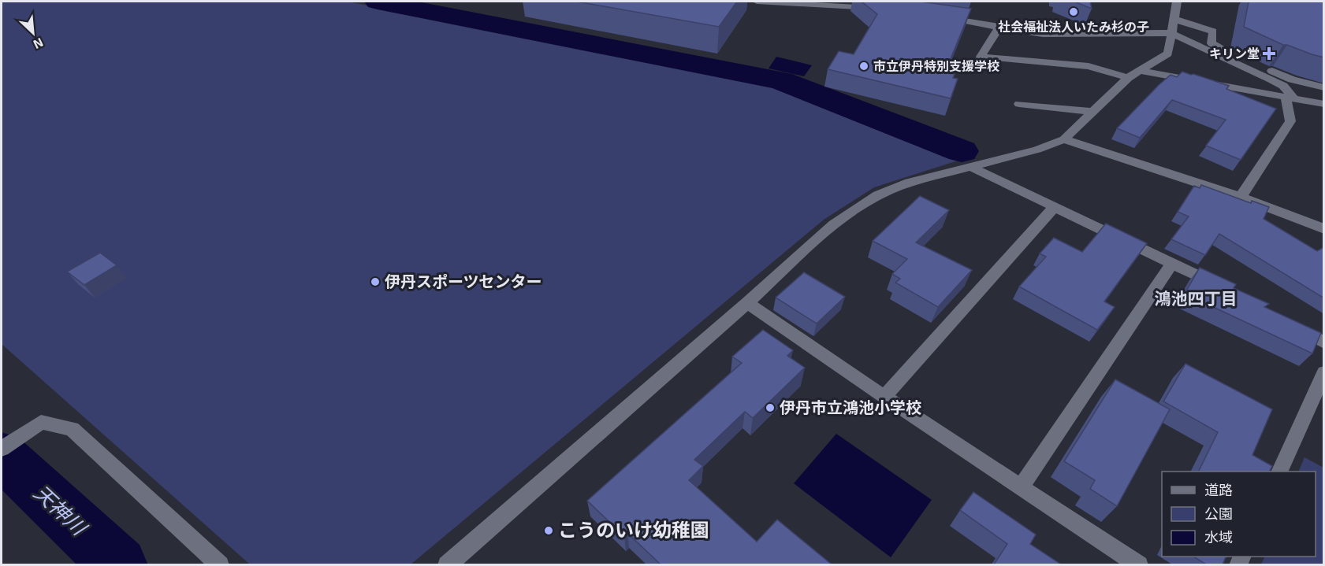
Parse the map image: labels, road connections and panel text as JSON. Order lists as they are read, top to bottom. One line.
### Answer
{"districts":["鴻池四丁目"],"water":["天神川"],"places":{"other":["社会福祉法人いたみ杉の子","市立伊丹特別支援学校","伊丹スポーツセンター","伊丹市立鴻池小学校","こうのいけ幼稚園"],"health":["キリン堂"]},"legend":["道路","公園","水域"],"north":"bottom right"}
